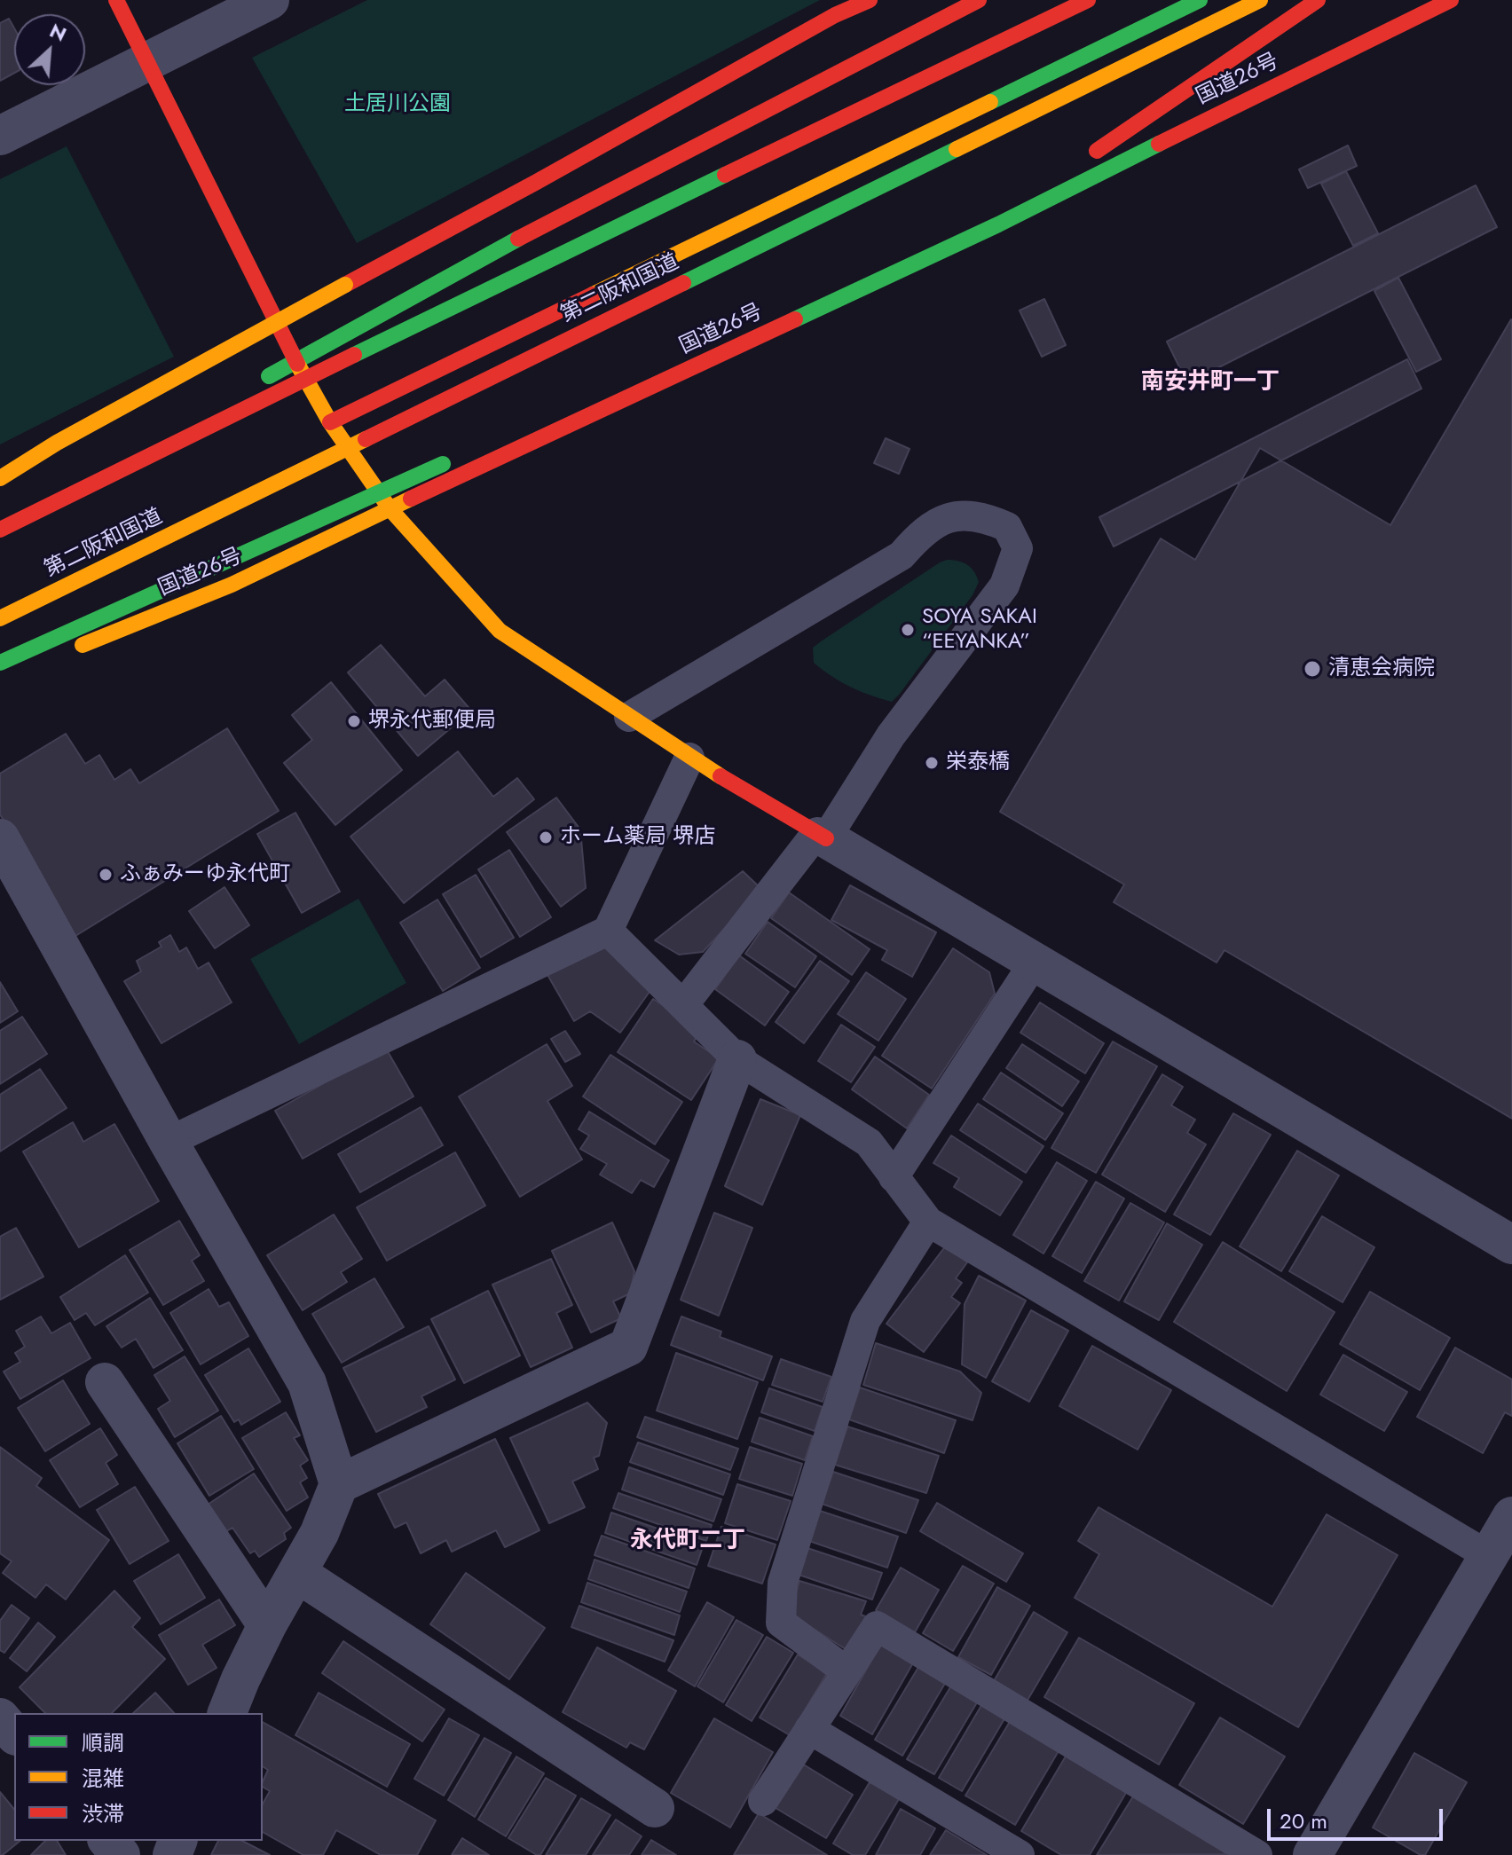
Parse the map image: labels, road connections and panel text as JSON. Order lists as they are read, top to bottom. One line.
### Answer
{"streets":{"main road":["国道26号","第二阪和国道"]},"districts":["南安井町一丁","永代町二丁"],"parks":["土居川公園"],"places":["SOYA SAKAI “EEYANKA”","清恵会病院","堺永代郵便局","栄泰橋","ホーム薬局 堺店","ふぁみーゆ永代町"],"legend":["順調","混雑","渋滞"],"scale_bar":"20 m","north":"top right"}
